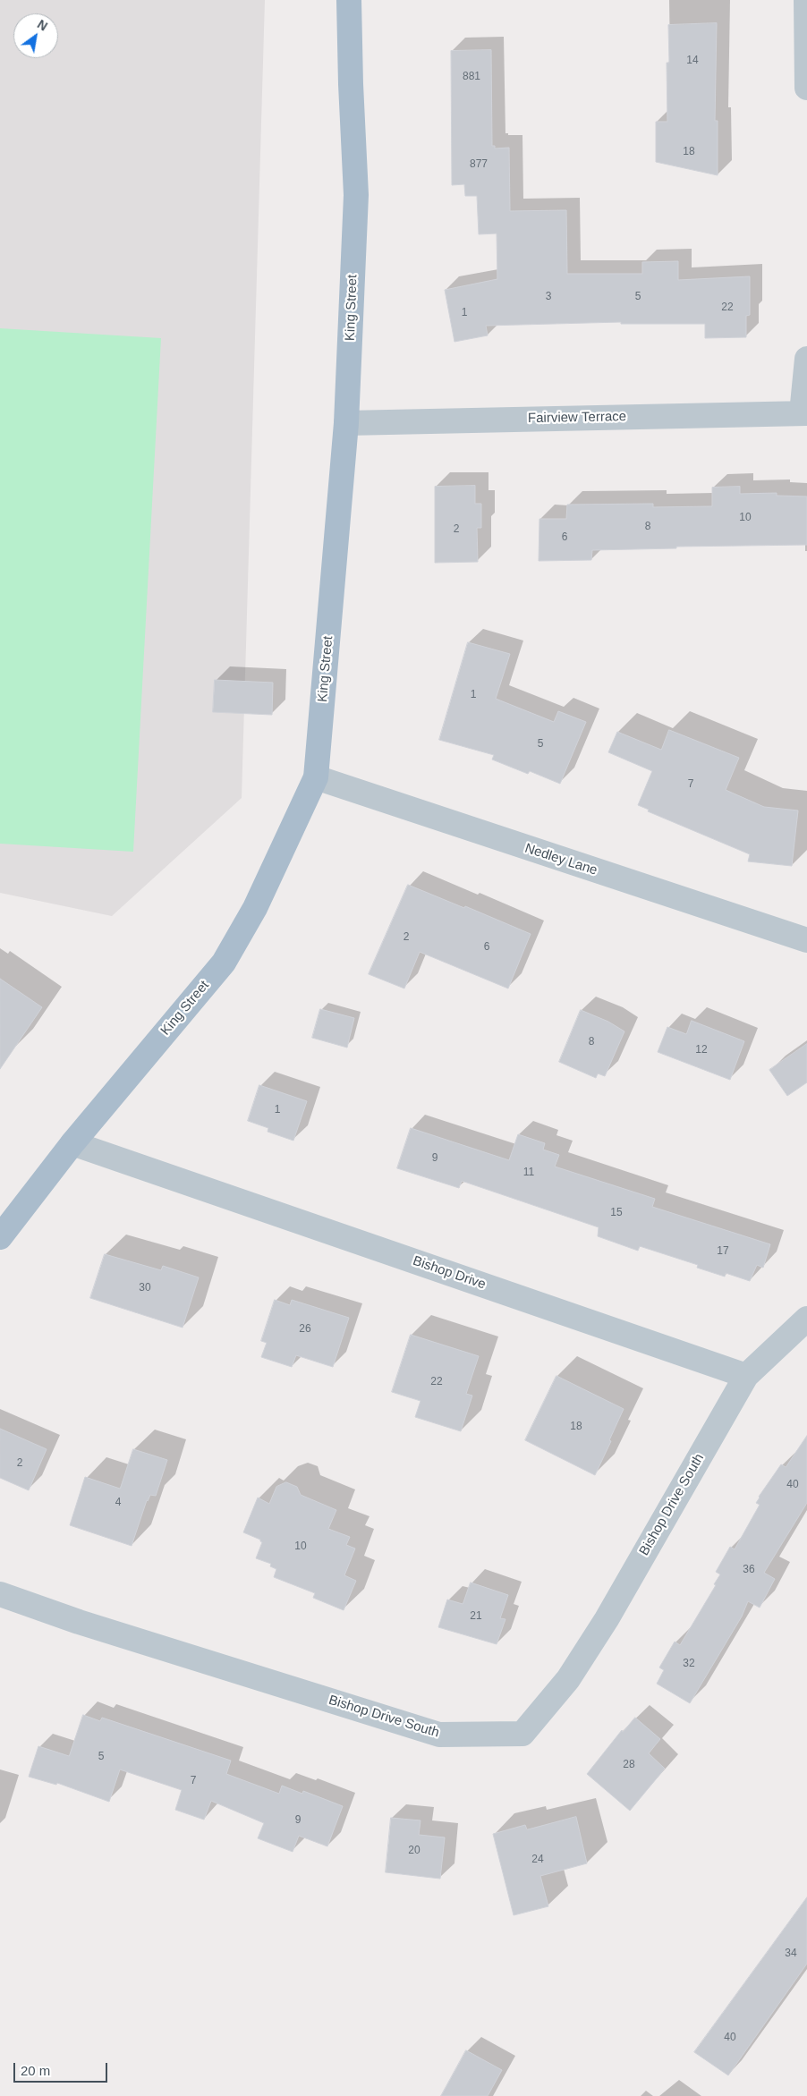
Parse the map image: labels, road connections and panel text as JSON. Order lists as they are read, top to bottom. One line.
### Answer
{"streets":{"main road":["King Street"],"street":["Fairview Terrace","Nedley Lane","Bishop Drive","Bishop Drive South"]},"crossings":[["King Street","Fairview Terrace"],["King Street","Nedley Lane"],["King Street","Bishop Drive"],["Bishop Drive","Bishop Drive South"]],"house_numbers":["14","881","18","877","3","5","22","1","10","8","2","6","1","5","7","2","6","8","12","1","9","11","15","17","30","26","22","18","2","40","4","10","36","21","32","5","28","7","9","20","24","34","40"],"scale_bar":"20 m","north":"top right"}
